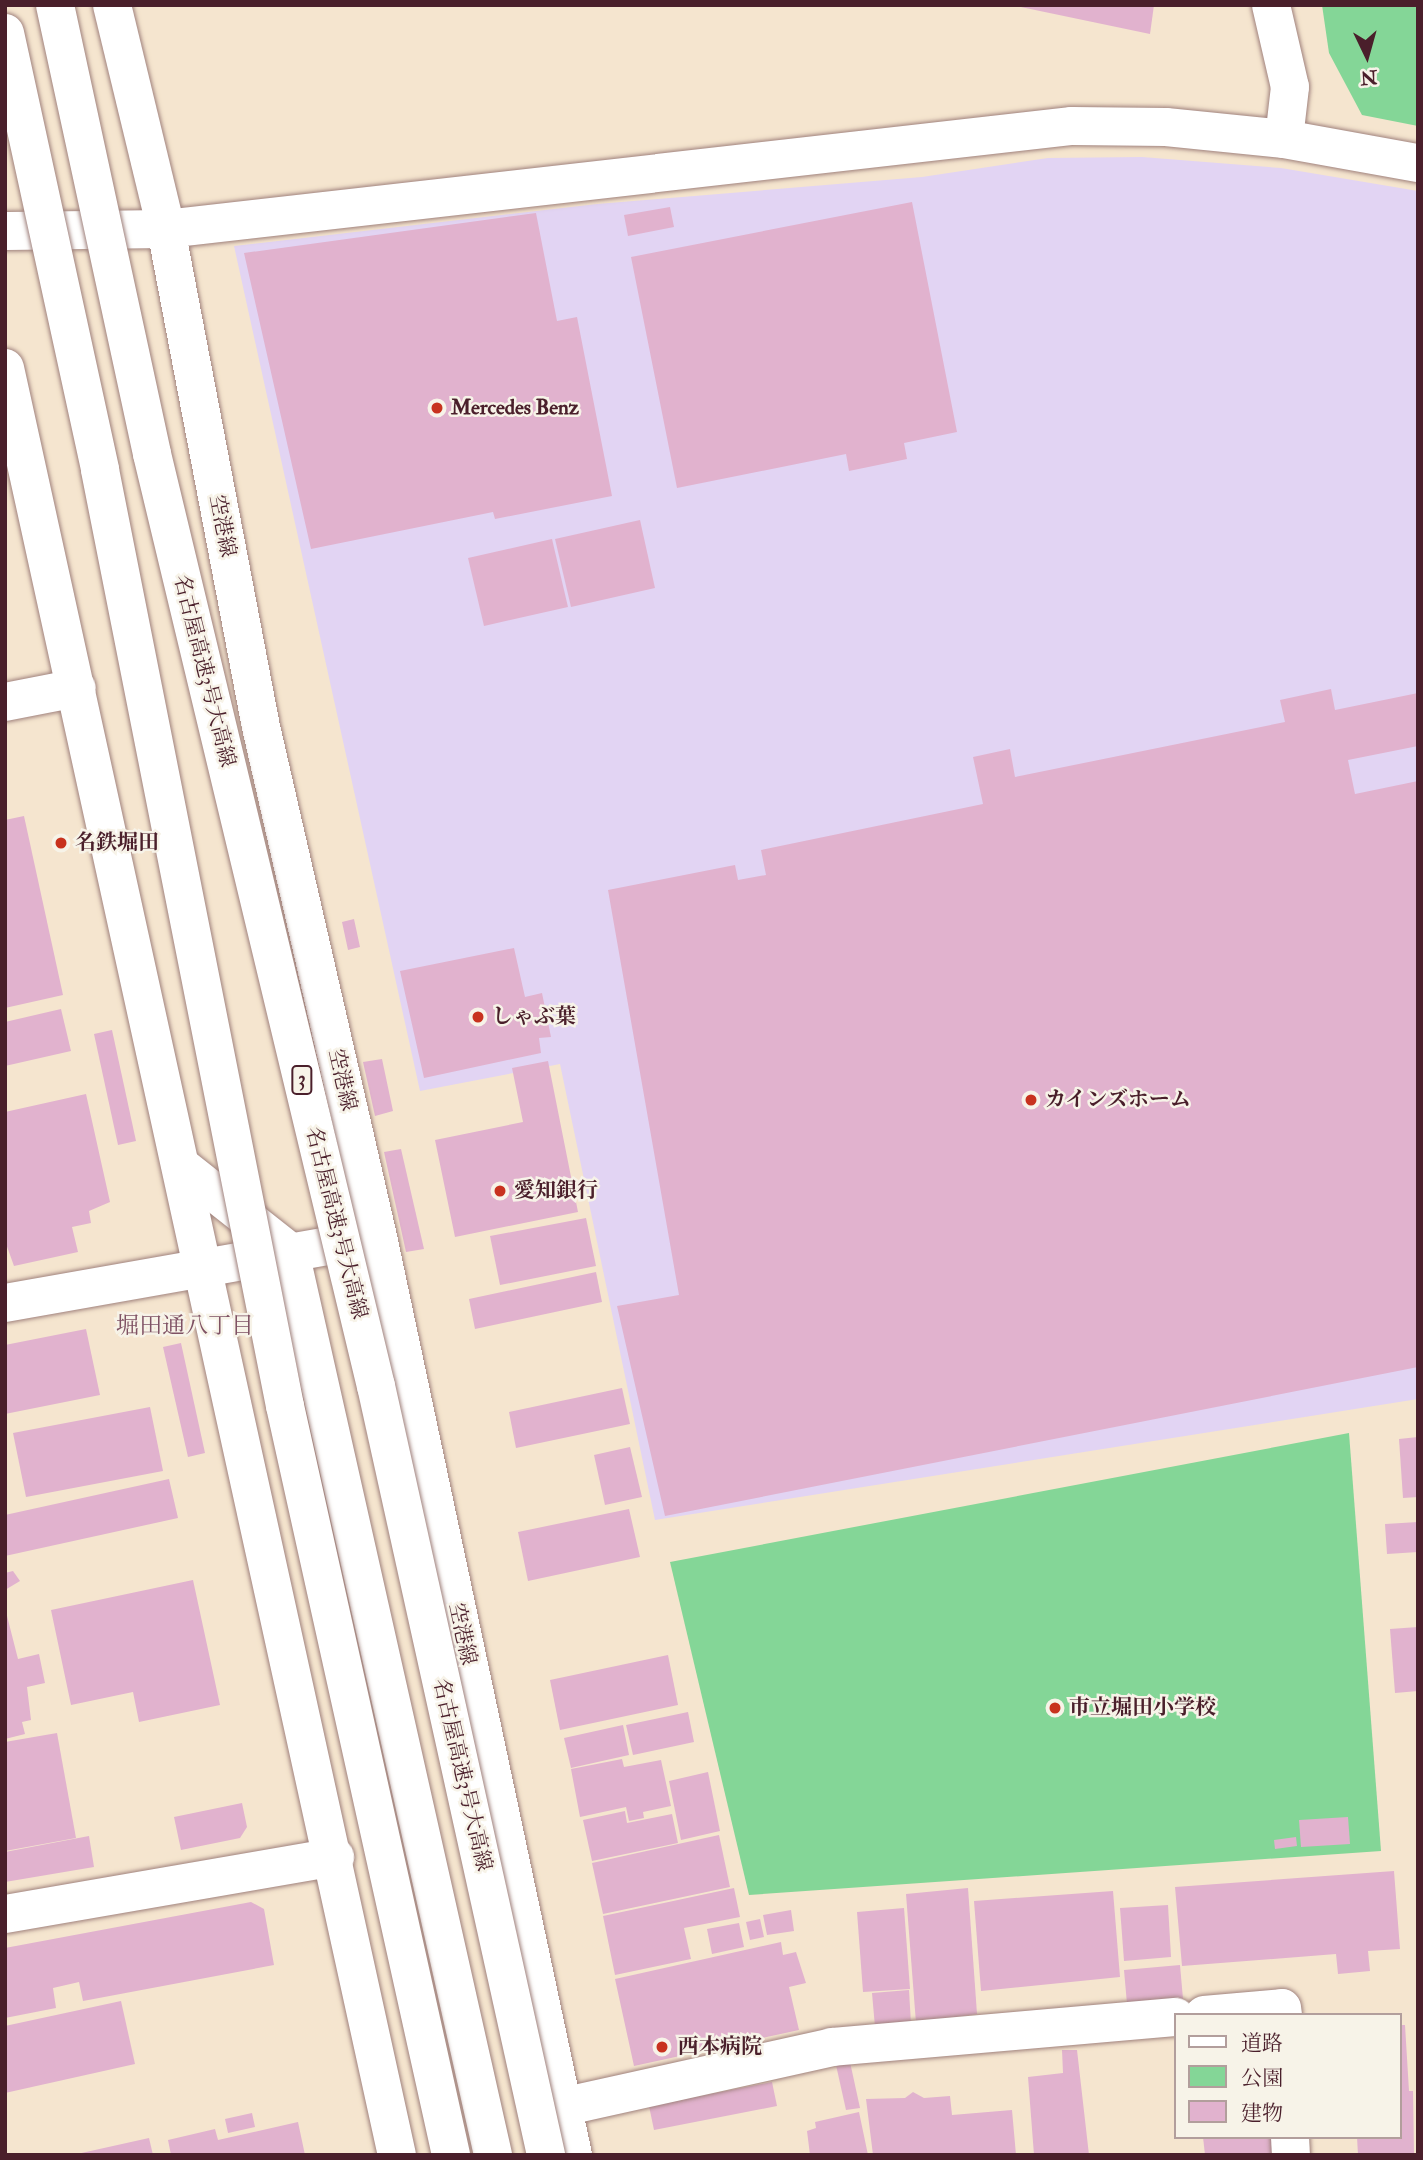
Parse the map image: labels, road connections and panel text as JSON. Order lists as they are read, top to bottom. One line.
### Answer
{"streets":{"main road":["空港線","名古屋高速3号大高線","3"]},"districts":["堀田通八丁目"],"places":["Mercedes Benz","名鉄堀田","しゃぶ葉","カインズホーム","愛知銀行","市立堀田小学校","西本病院"],"legend":["道路","公園","建物"],"north":"bottom"}
